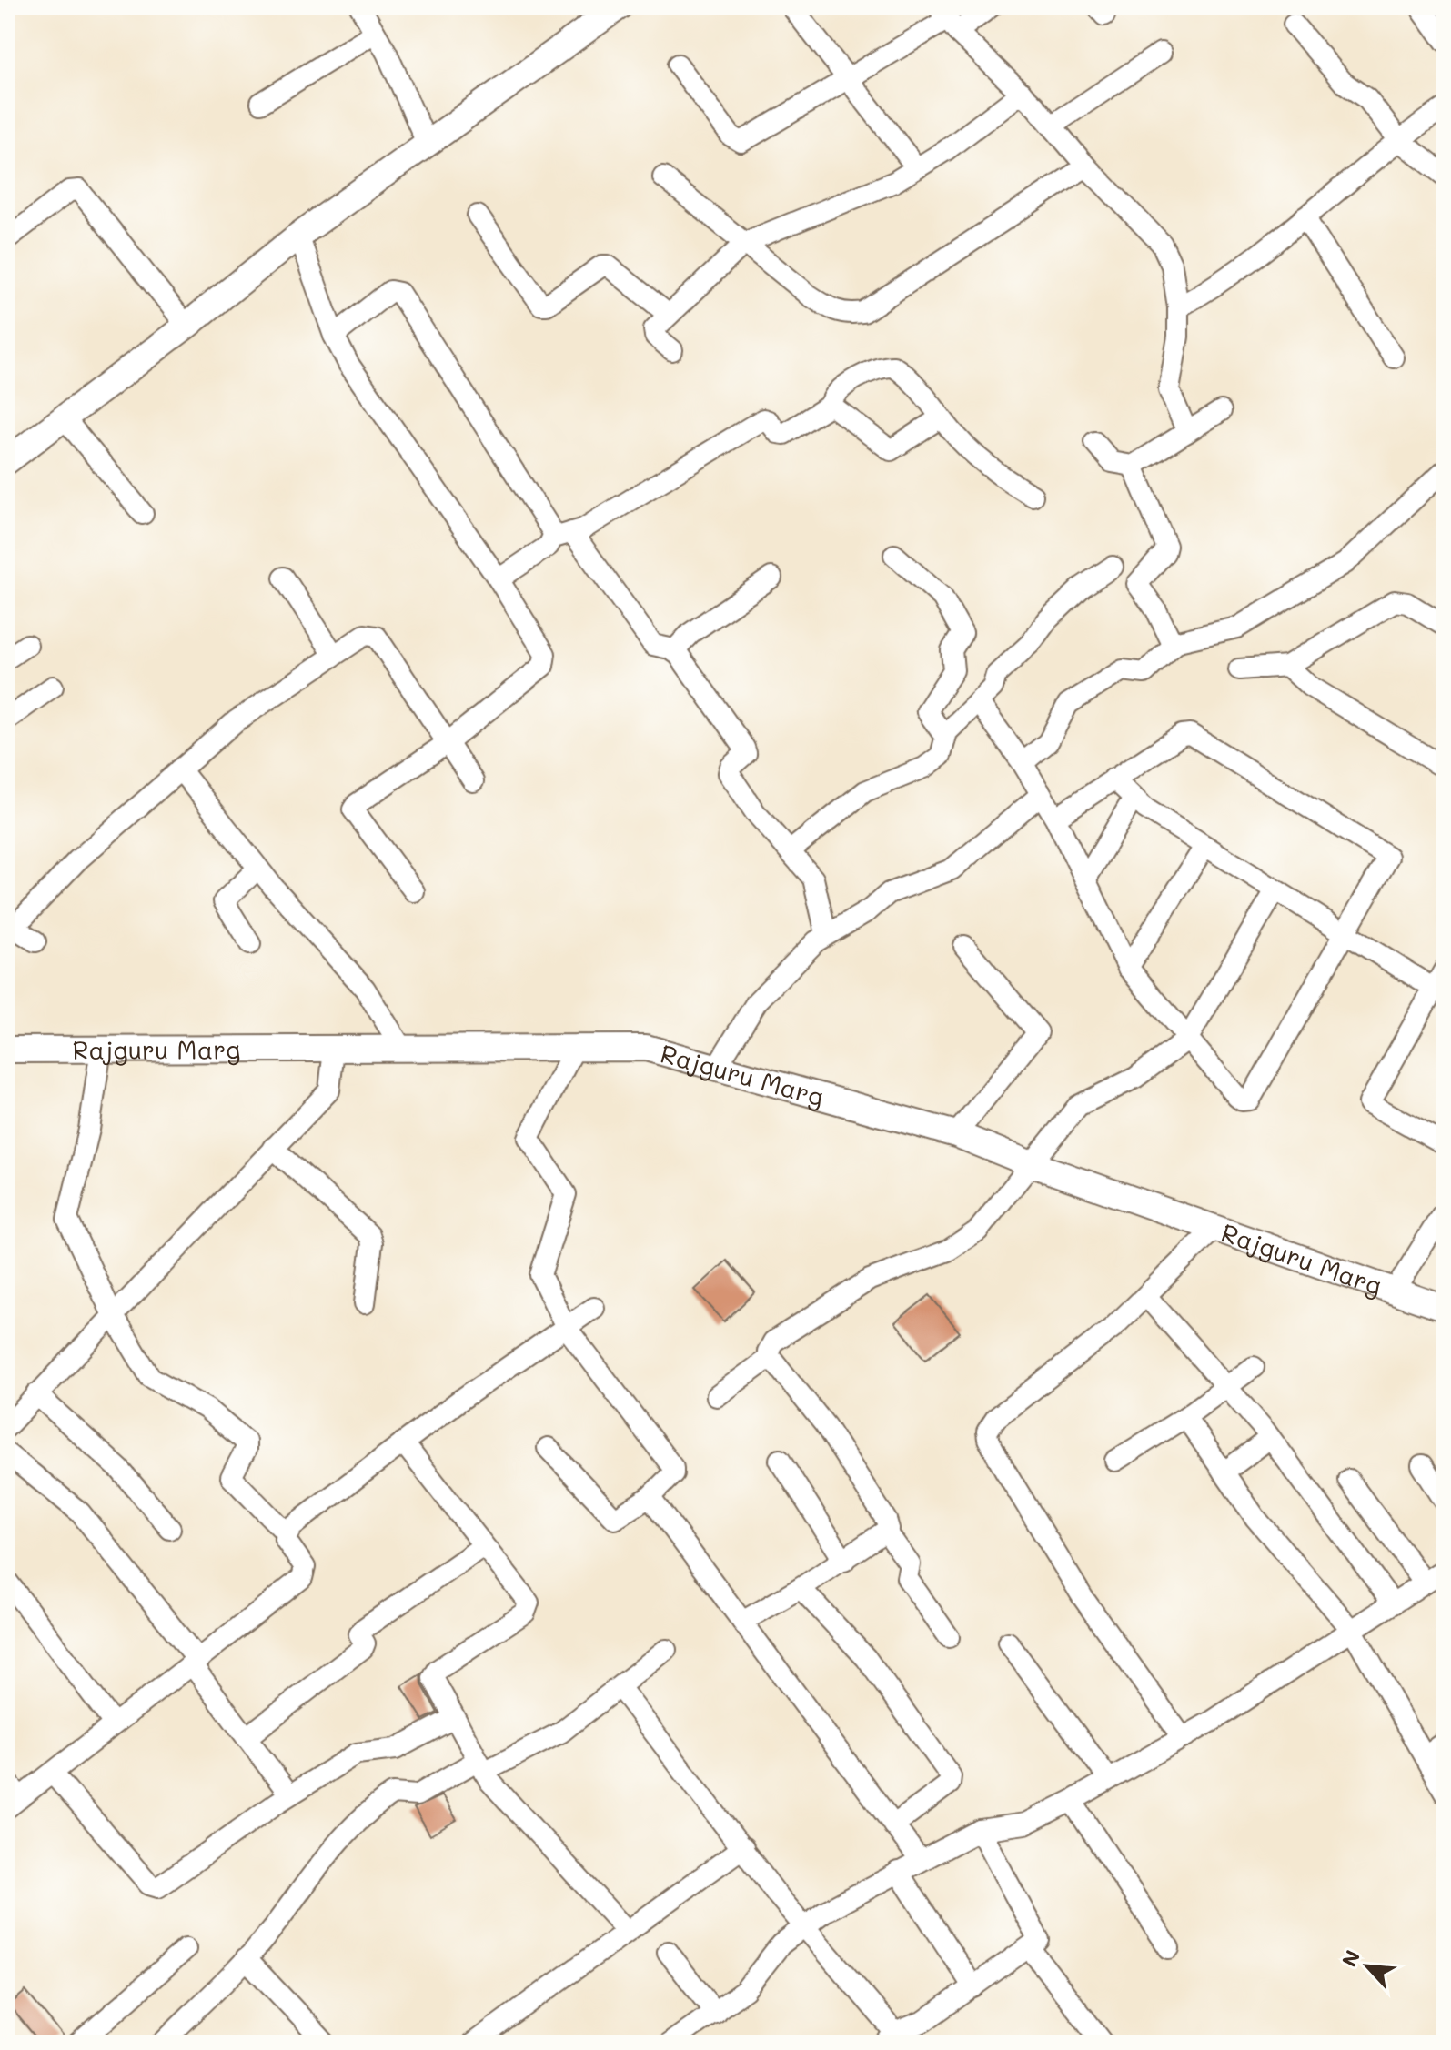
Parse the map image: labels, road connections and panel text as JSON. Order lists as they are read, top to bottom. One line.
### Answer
{"streets":{"street":["Rajguru Marg"]},"north":"top left"}
